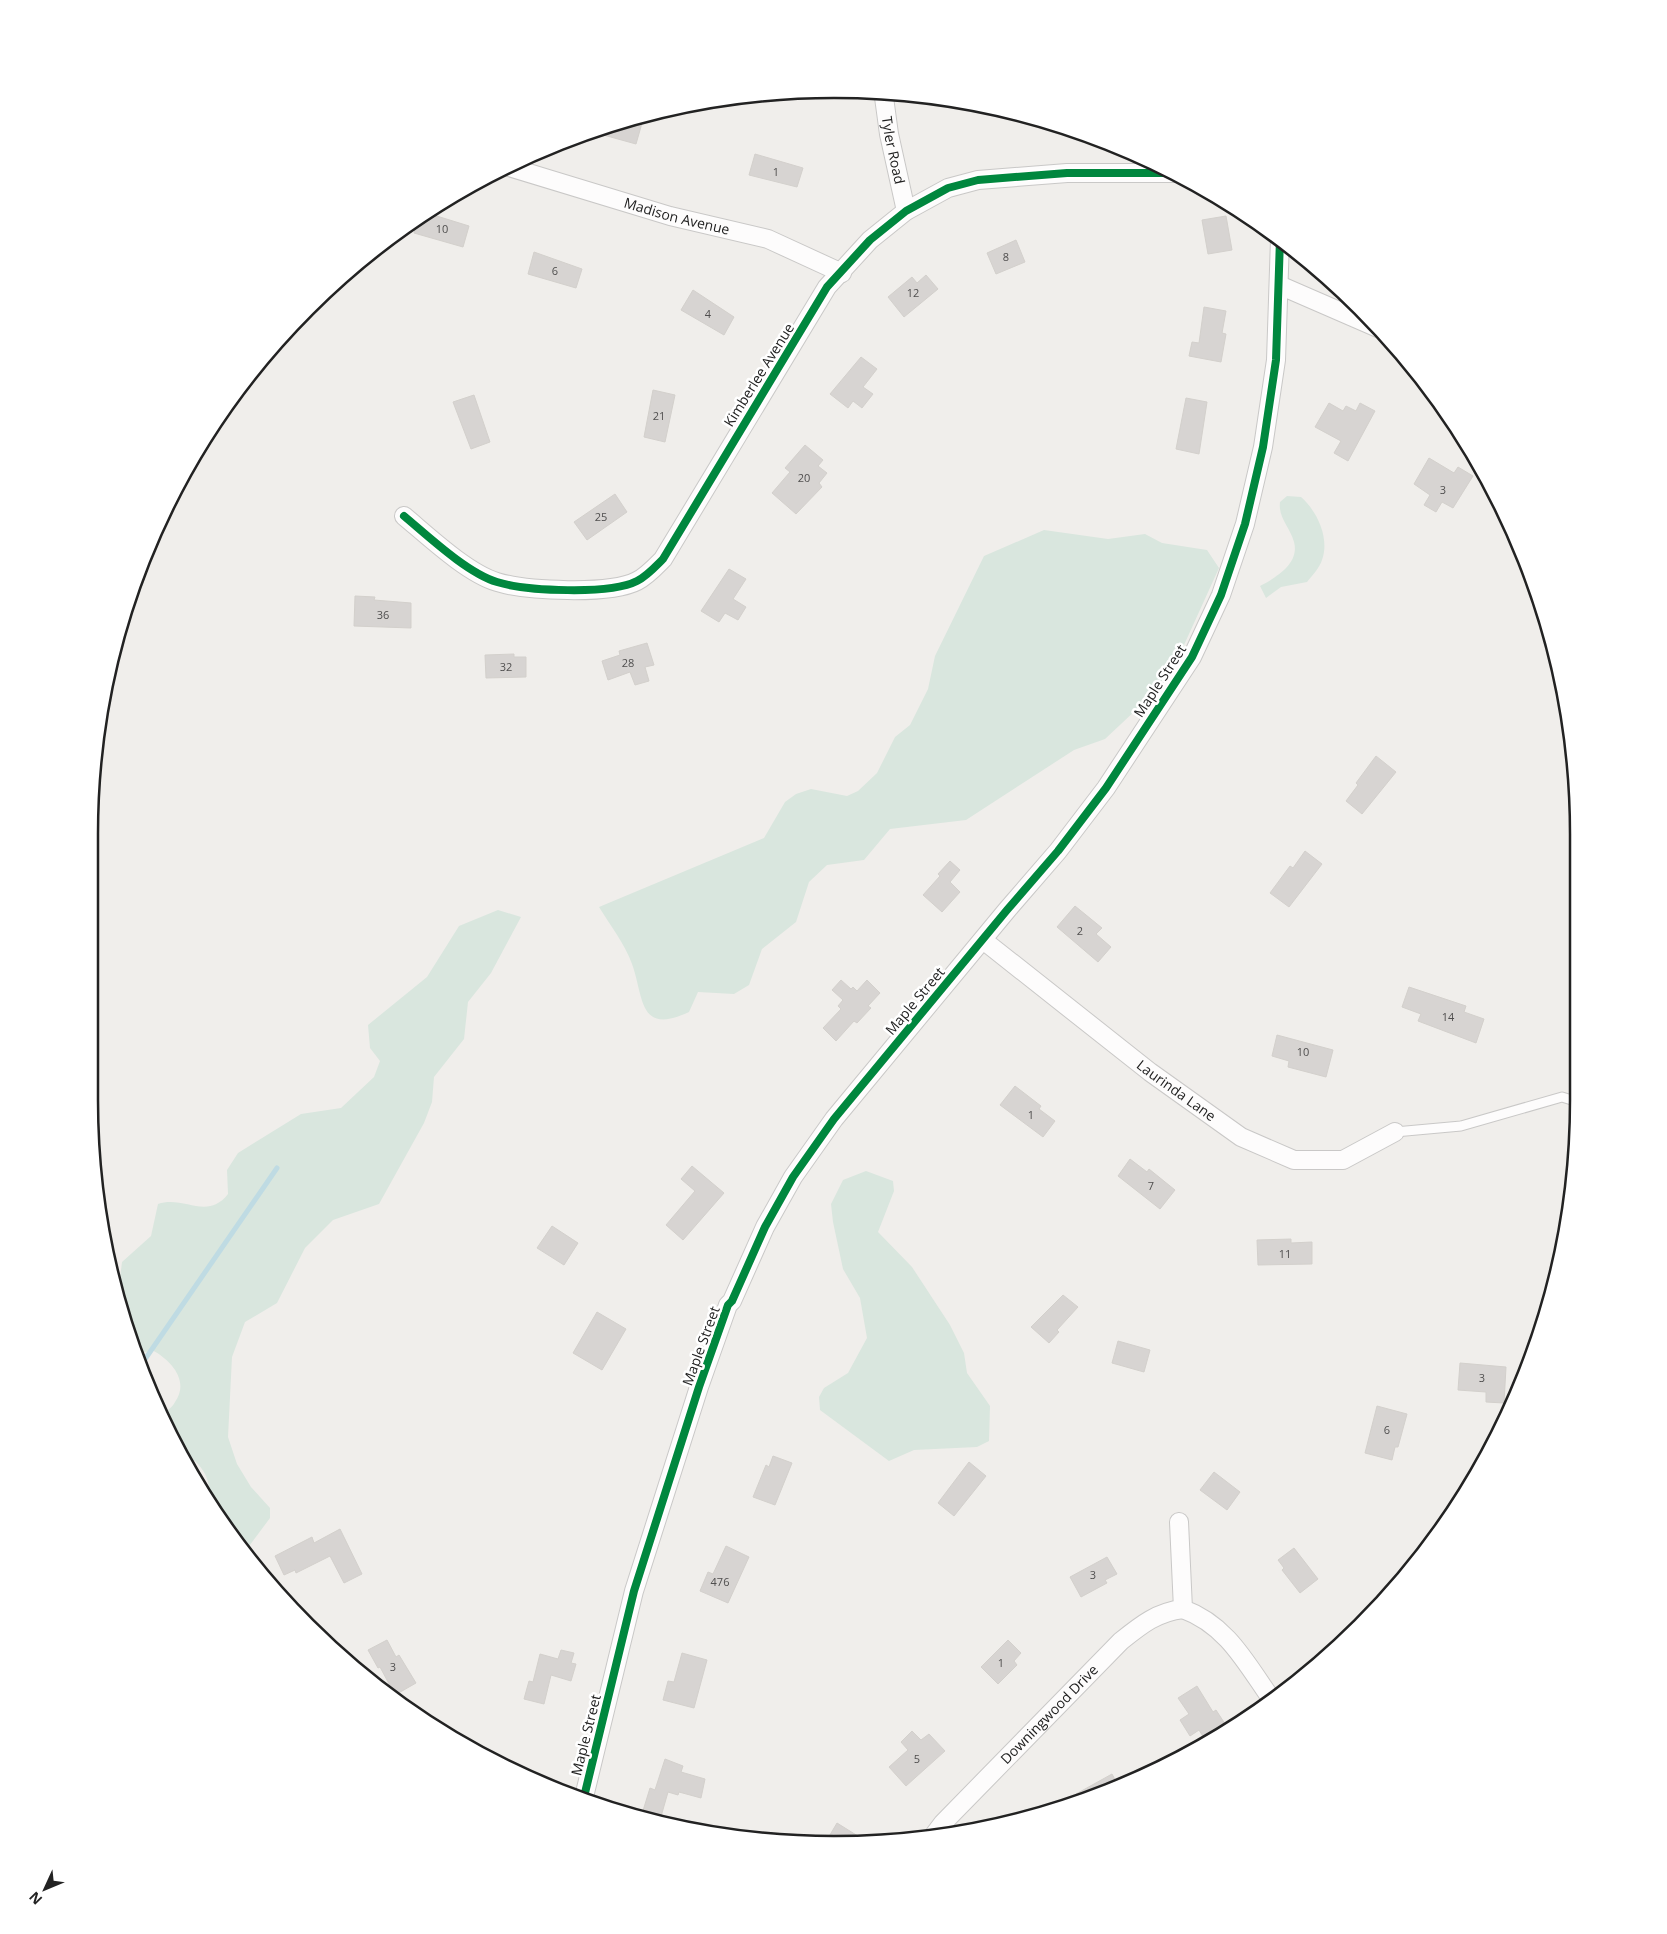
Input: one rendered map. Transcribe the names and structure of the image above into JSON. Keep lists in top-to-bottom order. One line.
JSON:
{"streets":{"street":["Tyler Road","Madison Avenue","Kimberlee Avenue","Maple Street","Laurinda Lane","Downingwood Drive"]},"crossings":[["Tyler Road","Kimberlee Avenue"],["Madison Avenue","Kimberlee Avenue"],["Maple Street","Laurinda Lane"]],"house_numbers":["1","10","8","6","12","4","21","20","3","25","36","28","32","2","14","10","1","7","11","3","6","3","476","1","3","5"],"north":"bottom left"}
